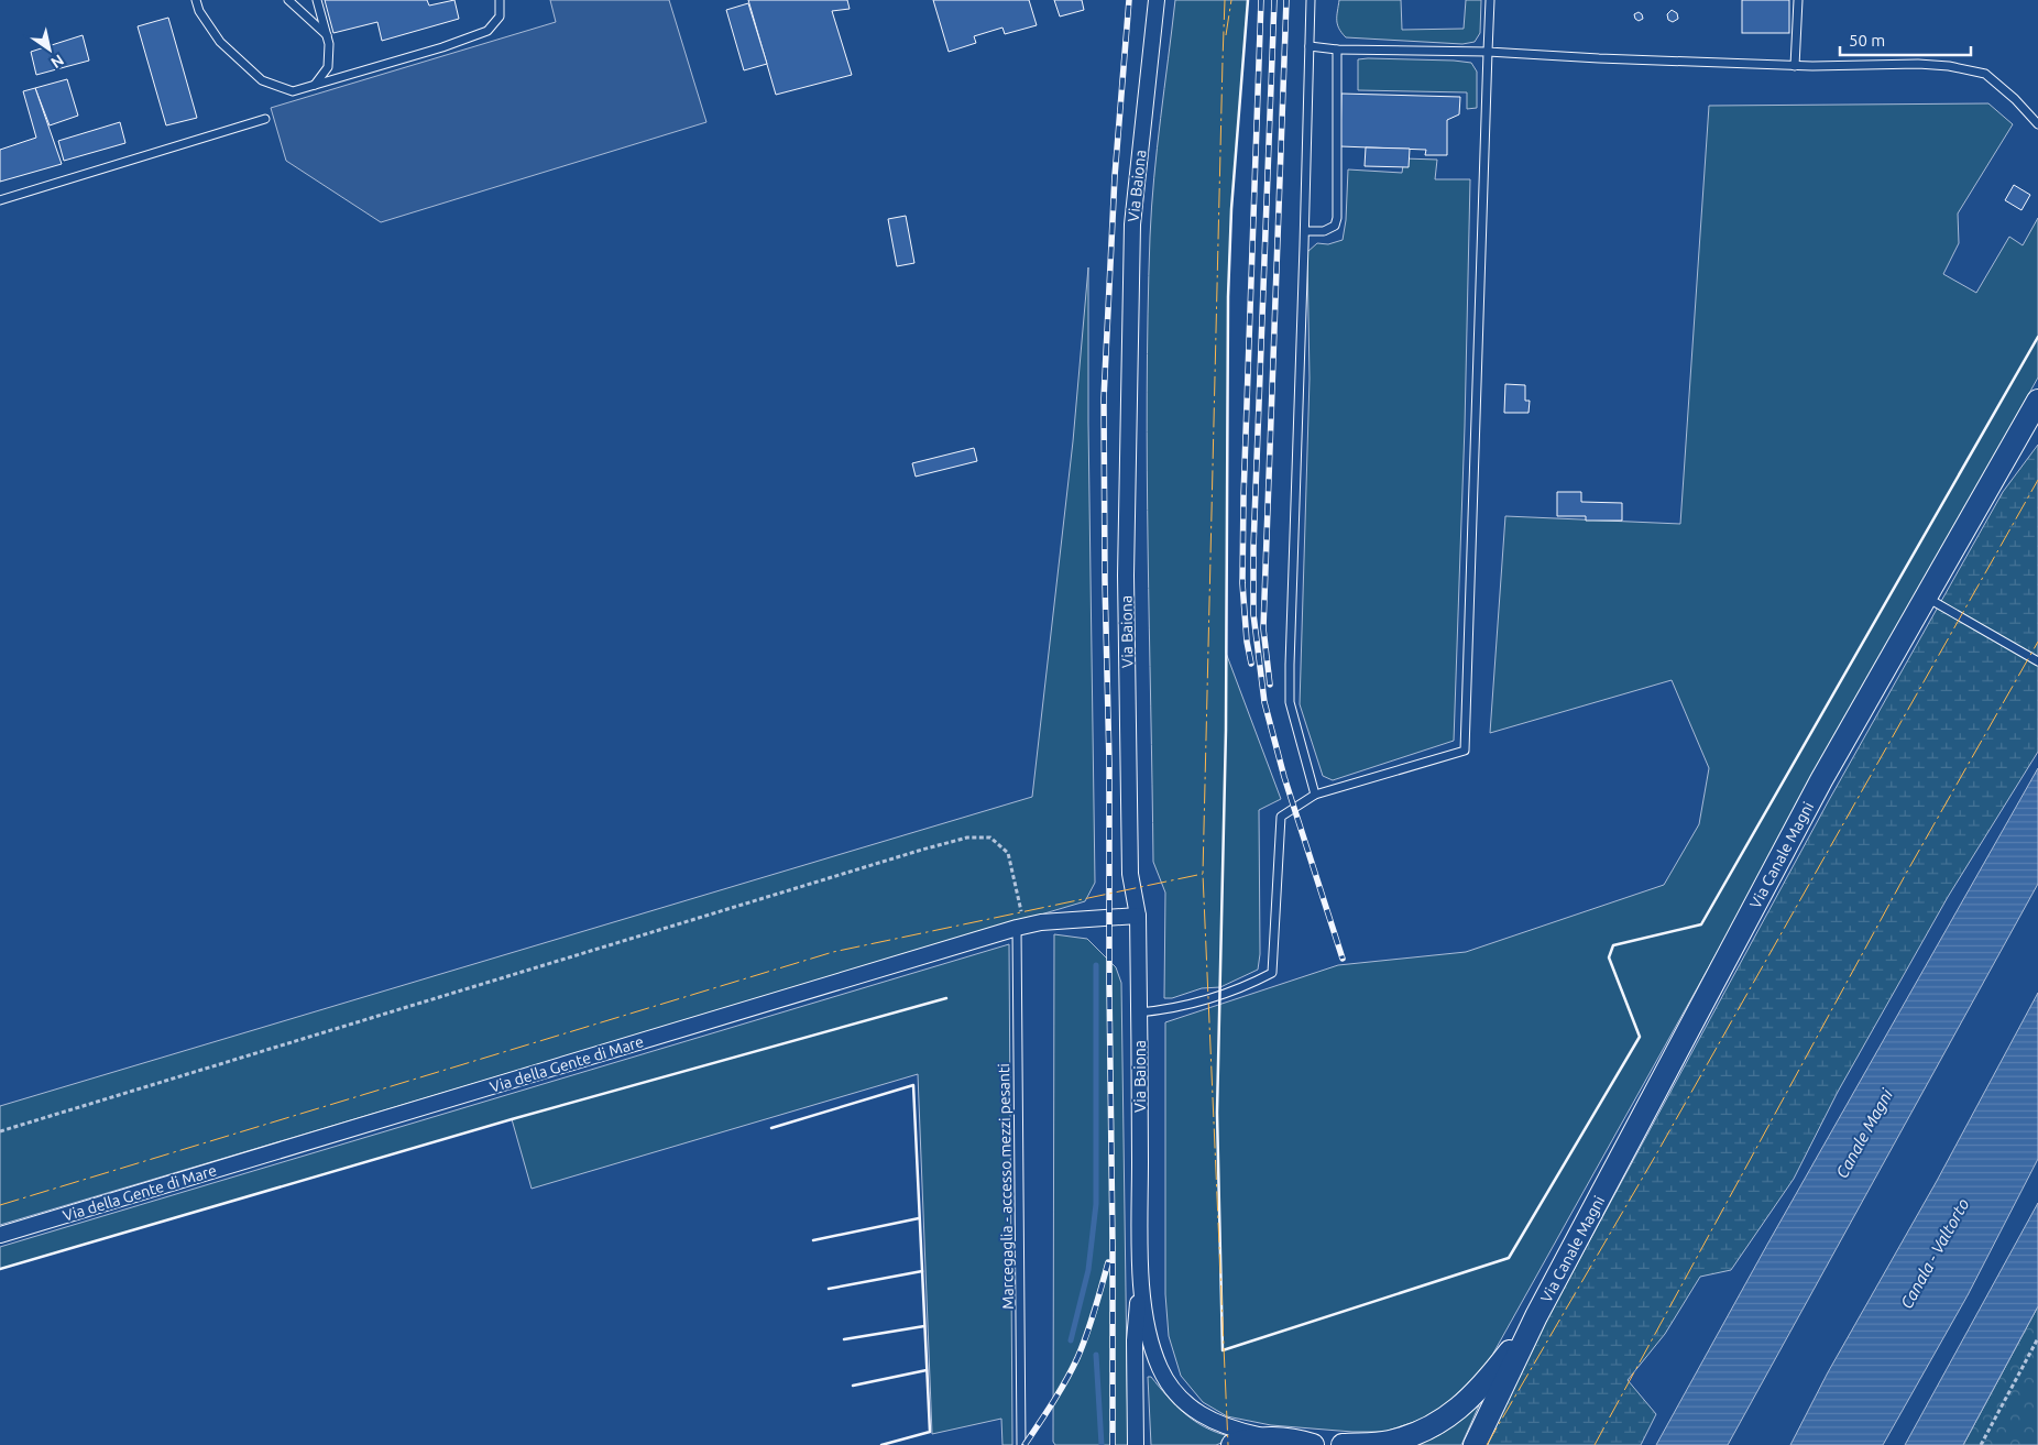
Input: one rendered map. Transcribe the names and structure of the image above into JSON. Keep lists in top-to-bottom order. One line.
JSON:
{"streets":{"main road":["Via Canale Magni"],"street":["Via Baiona","Via della Gente di Mare"],"lane":["Marcegaglia - accesso mezzi pesanti"]},"crossings":[["Via Baiona","Via della Gente di Mare"],["Via della Gente di Mare","Marcegaglia - accesso mezzi pesanti"]],"water":["Canale Magni","Canala - Valtorto"],"scale_bar":"50 m","north":"bottom right"}
